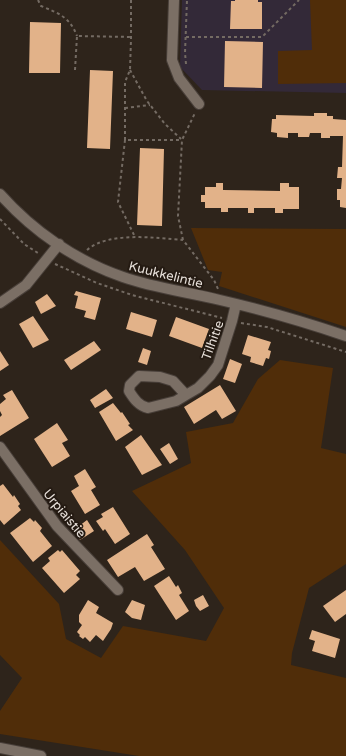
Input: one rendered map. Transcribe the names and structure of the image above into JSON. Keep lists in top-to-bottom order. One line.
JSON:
{"streets":{"street":["Kuukkelintie","Tilhitie","Urpiaistie"]},"crossings":[["Kuukkelintie","Tilhitie"]]}
